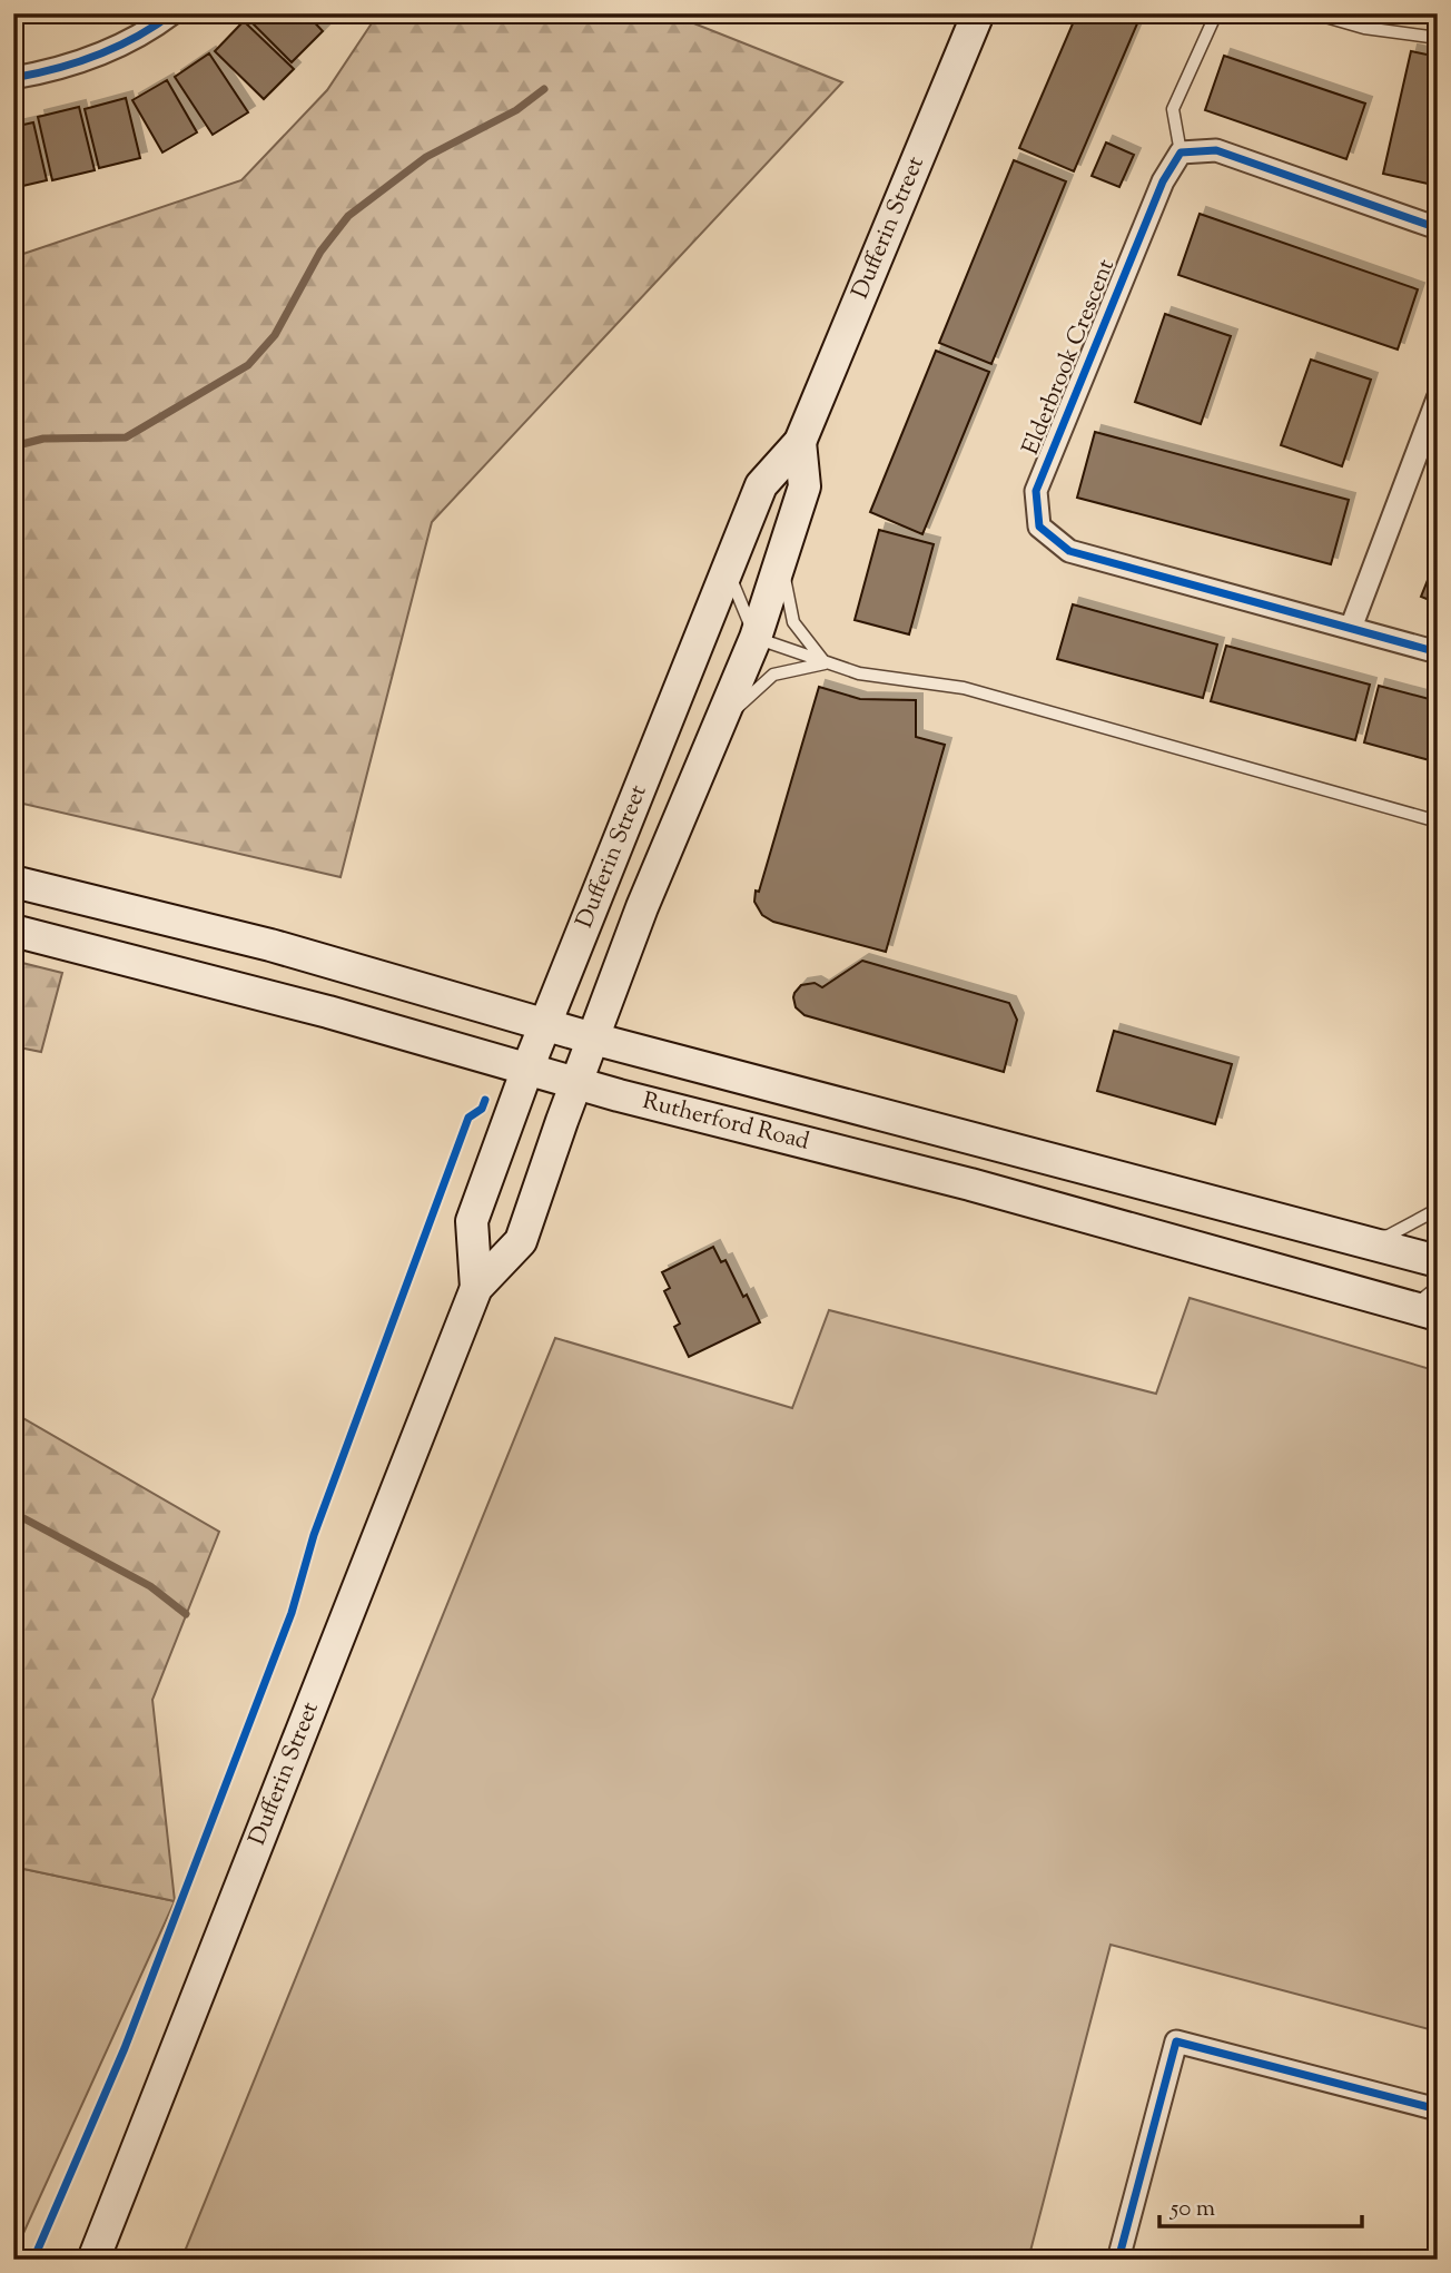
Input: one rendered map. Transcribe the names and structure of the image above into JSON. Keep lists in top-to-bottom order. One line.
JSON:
{"streets":{"main road":["Dufferin Street","Rutherford Road"],"street":["Elderbrook Crescent"]},"crossings":[["Dufferin Street","Rutherford Road"]],"scale_bar":"50 m"}
